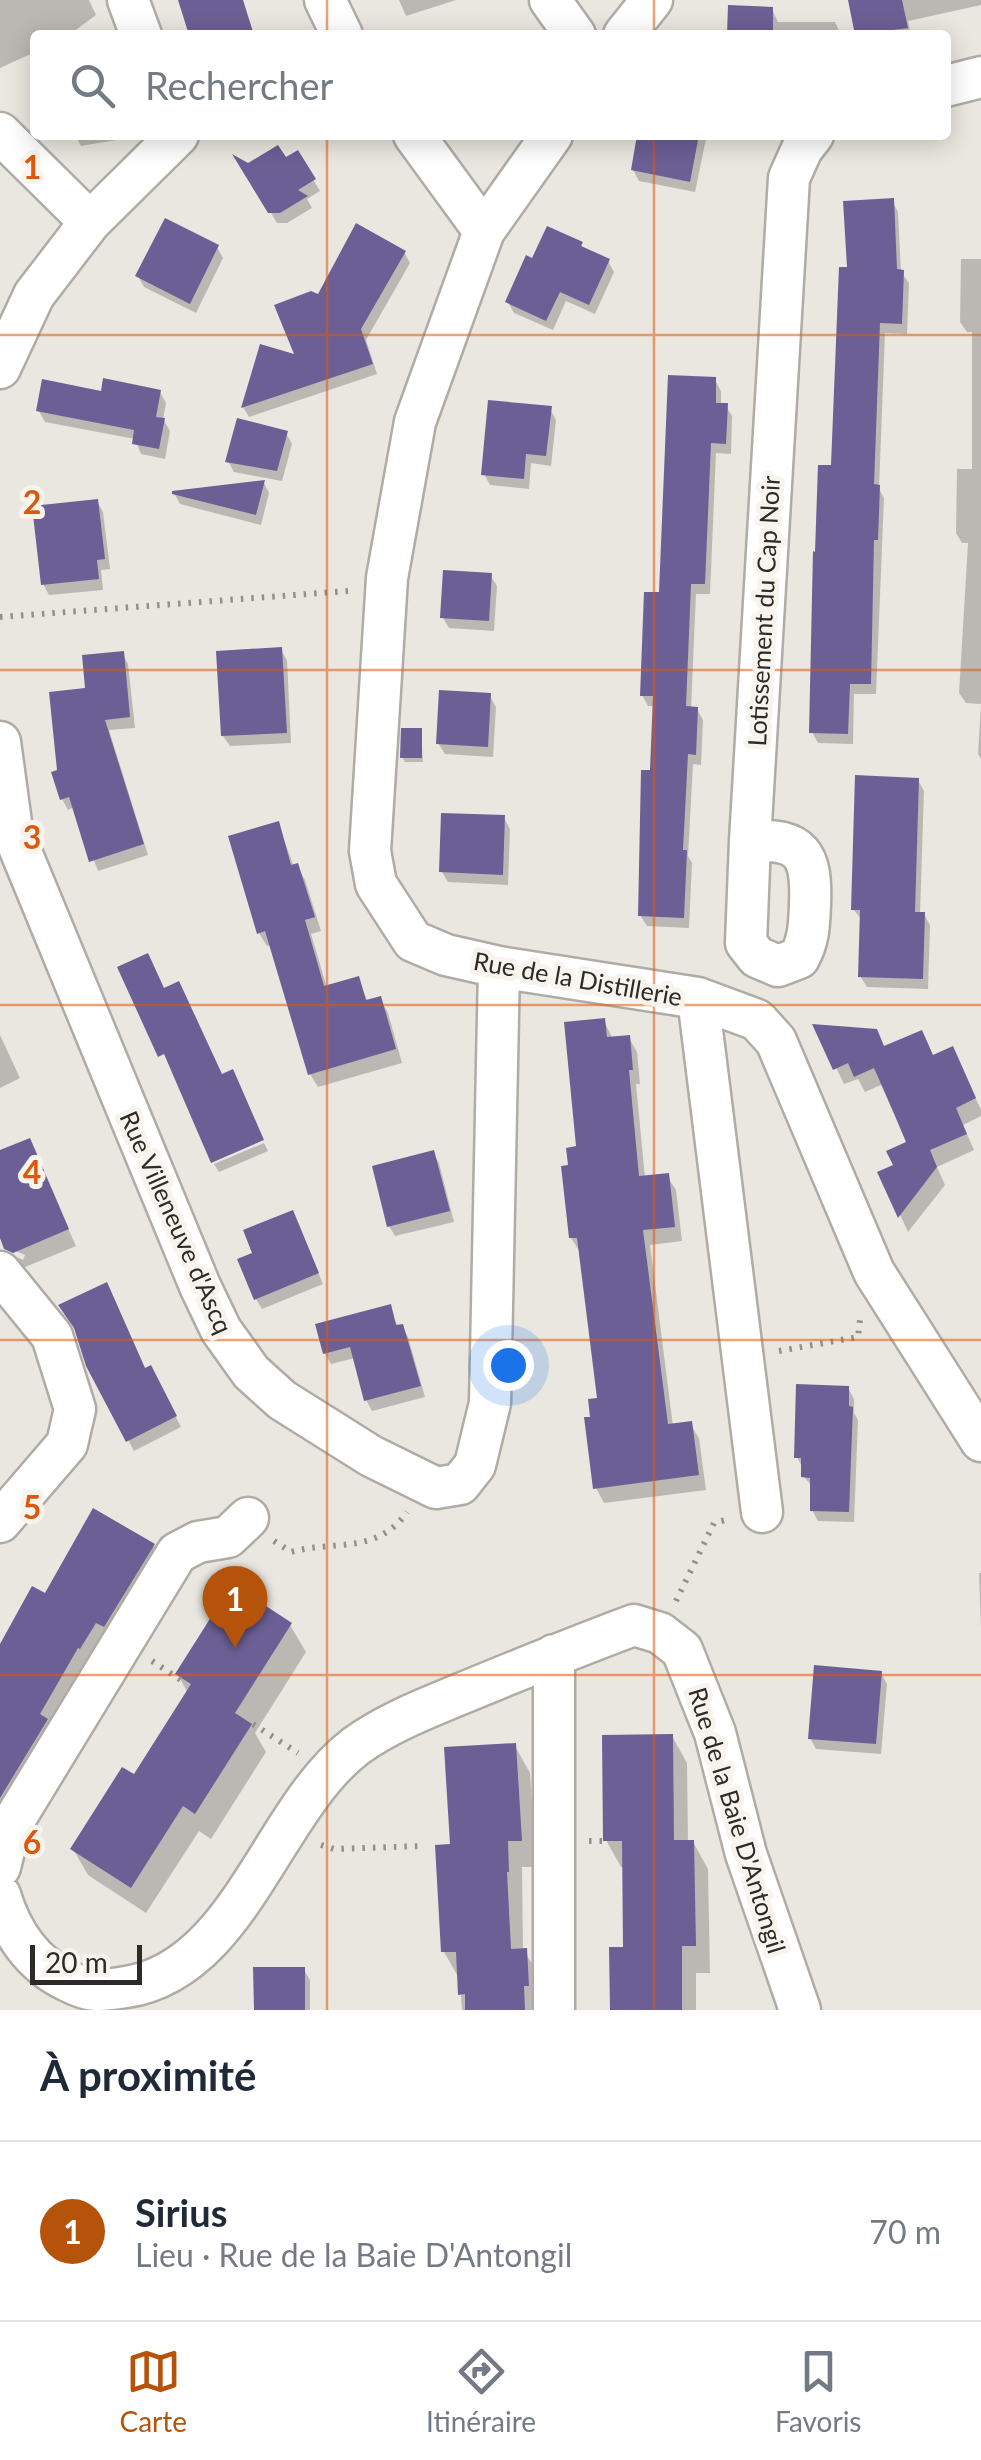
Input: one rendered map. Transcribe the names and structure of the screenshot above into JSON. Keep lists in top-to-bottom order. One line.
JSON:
{"streets":{"street":["Lotissement du Cap Noir","Rue de la Distillerie","Rue Villeneuve d'Ascq","Rue de la Baie D'Antongil"]},"scale_bar":"20 m","page":{"search":"Rechercher","pins":"1","scale":"20 m","heading":"À proximité","list":[{"mark":"1","name":"Sirius","note":"Lieu · Rue de la Baie D'Antongil","value":"70 m"}],"nav":["Carte","Itinéraire","Favoris"]},"grid":{"rows":["1","2","3","4","5","6"]}}
